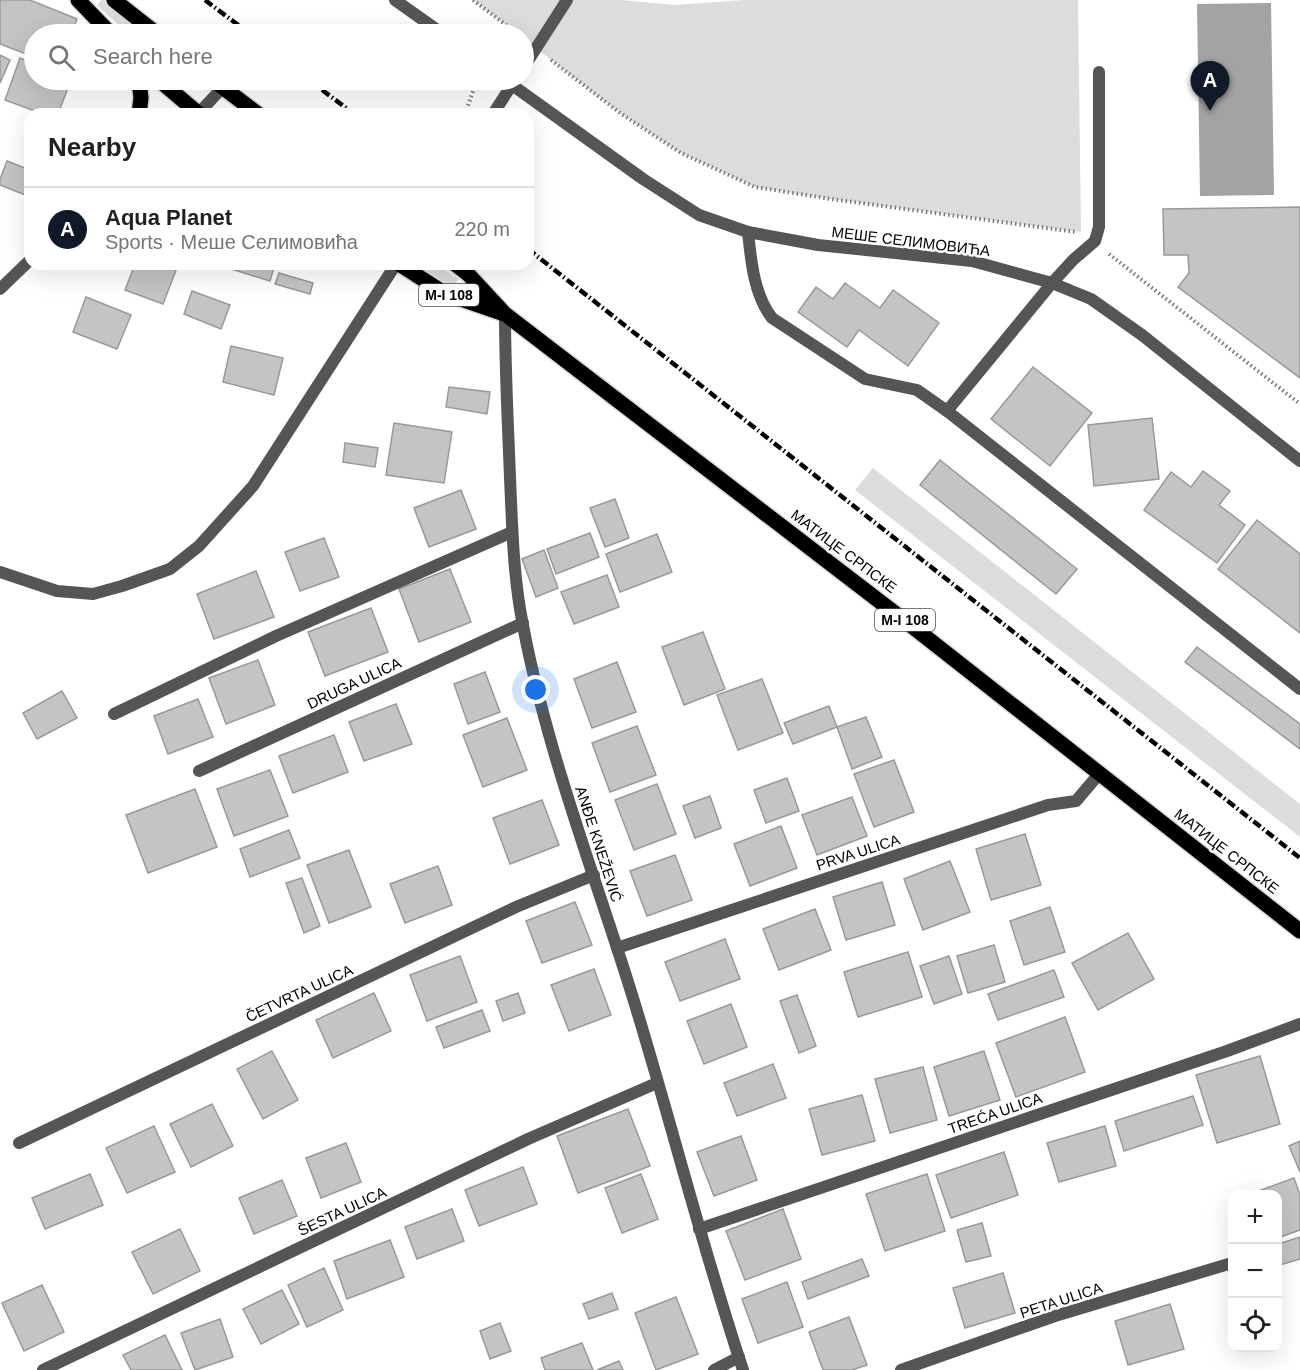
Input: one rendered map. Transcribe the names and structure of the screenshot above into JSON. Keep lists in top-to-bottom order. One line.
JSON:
{"streets":{"main road":["M-I 108","МАТИЦЕ СРПСКЕ"],"street":["МЕШЕ СЕЛИМОВИЋА","DRUGA ULICA","ANĐE KNEŽEVIĆ","PRVA ULICA","ČETVRTA ULICA","TREĆA ULICA","ŠESTA ULICA","PETA ULICA"]},"crossings":[["M-I 108","МАТИЦЕ СРПСКЕ"],["M-I 108","ANĐE KNEŽEVIĆ"],["МАТИЦЕ СРПСКЕ","ANĐE KNEŽEVIĆ"],["МАТИЦЕ СРПСКЕ","PRVA ULICA"],["DRUGA ULICA","ANĐE KNEŽEVIĆ"],["ANĐE KNEŽEVIĆ","PRVA ULICA"],["ANĐE KNEŽEVIĆ","ČETVRTA ULICA"],["ANĐE KNEŽEVIĆ","TREĆA ULICA"],["ANĐE KNEŽEVIĆ","ŠESTA ULICA"]],"page":{"search":"Search here","pins":"A","heading":"Nearby","list":[{"mark":"A","name":"Aqua Planet","note":"Sports · Меше Селимовића","value":"220 m"}],"map_buttons":["+","−"]}}
